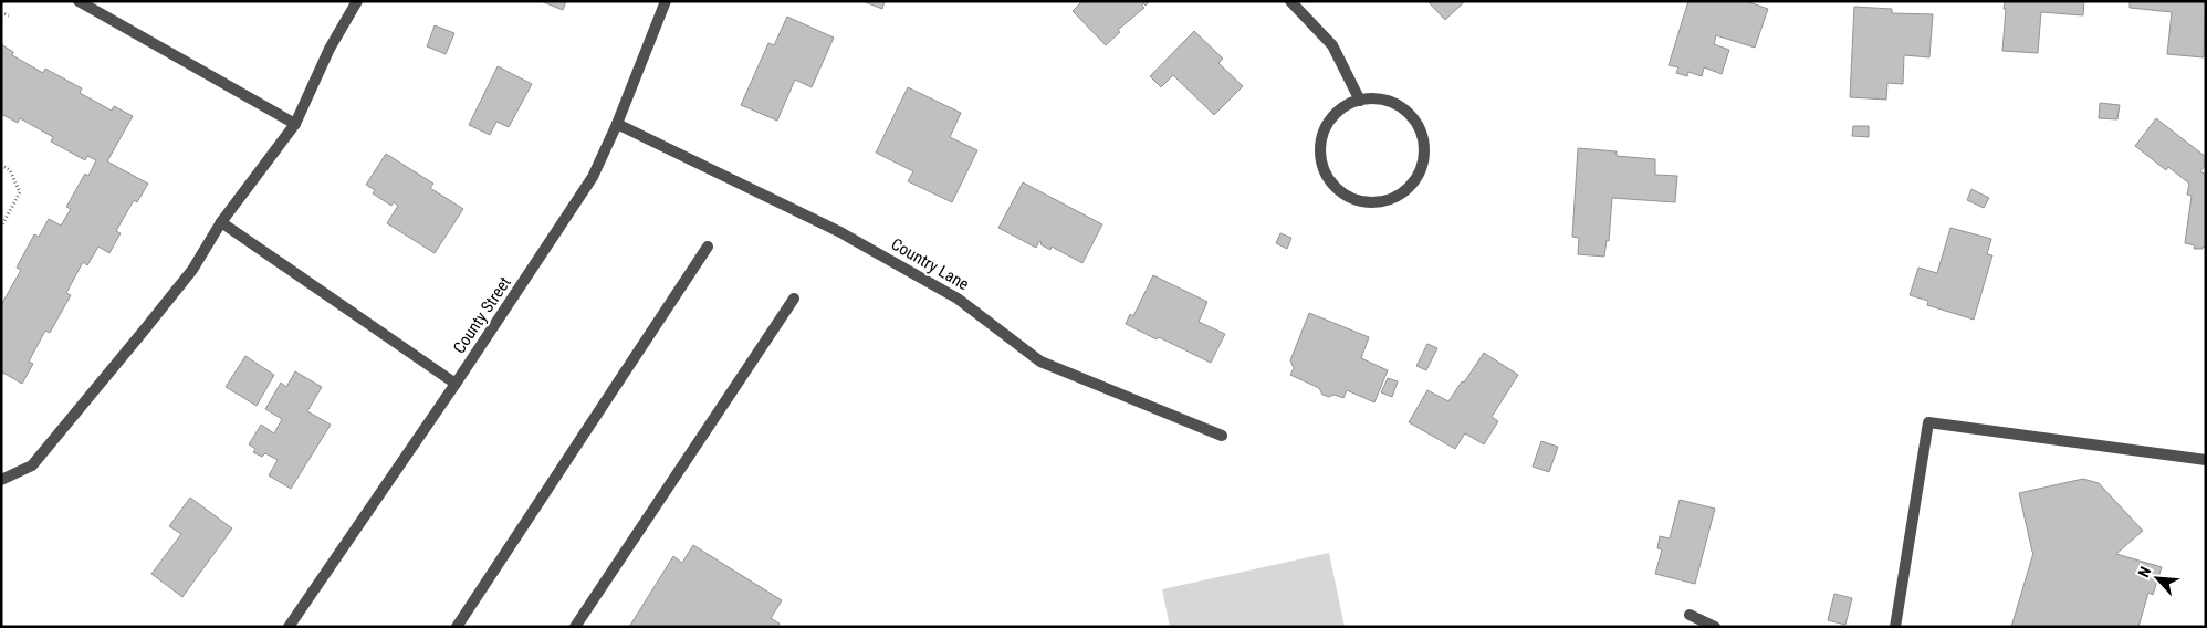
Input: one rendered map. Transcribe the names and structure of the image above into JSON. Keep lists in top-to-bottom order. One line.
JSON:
{"streets":{"street":["Country Lane","County Street"]},"crossings":[["Country Lane","County Street"]],"north":"top left"}
